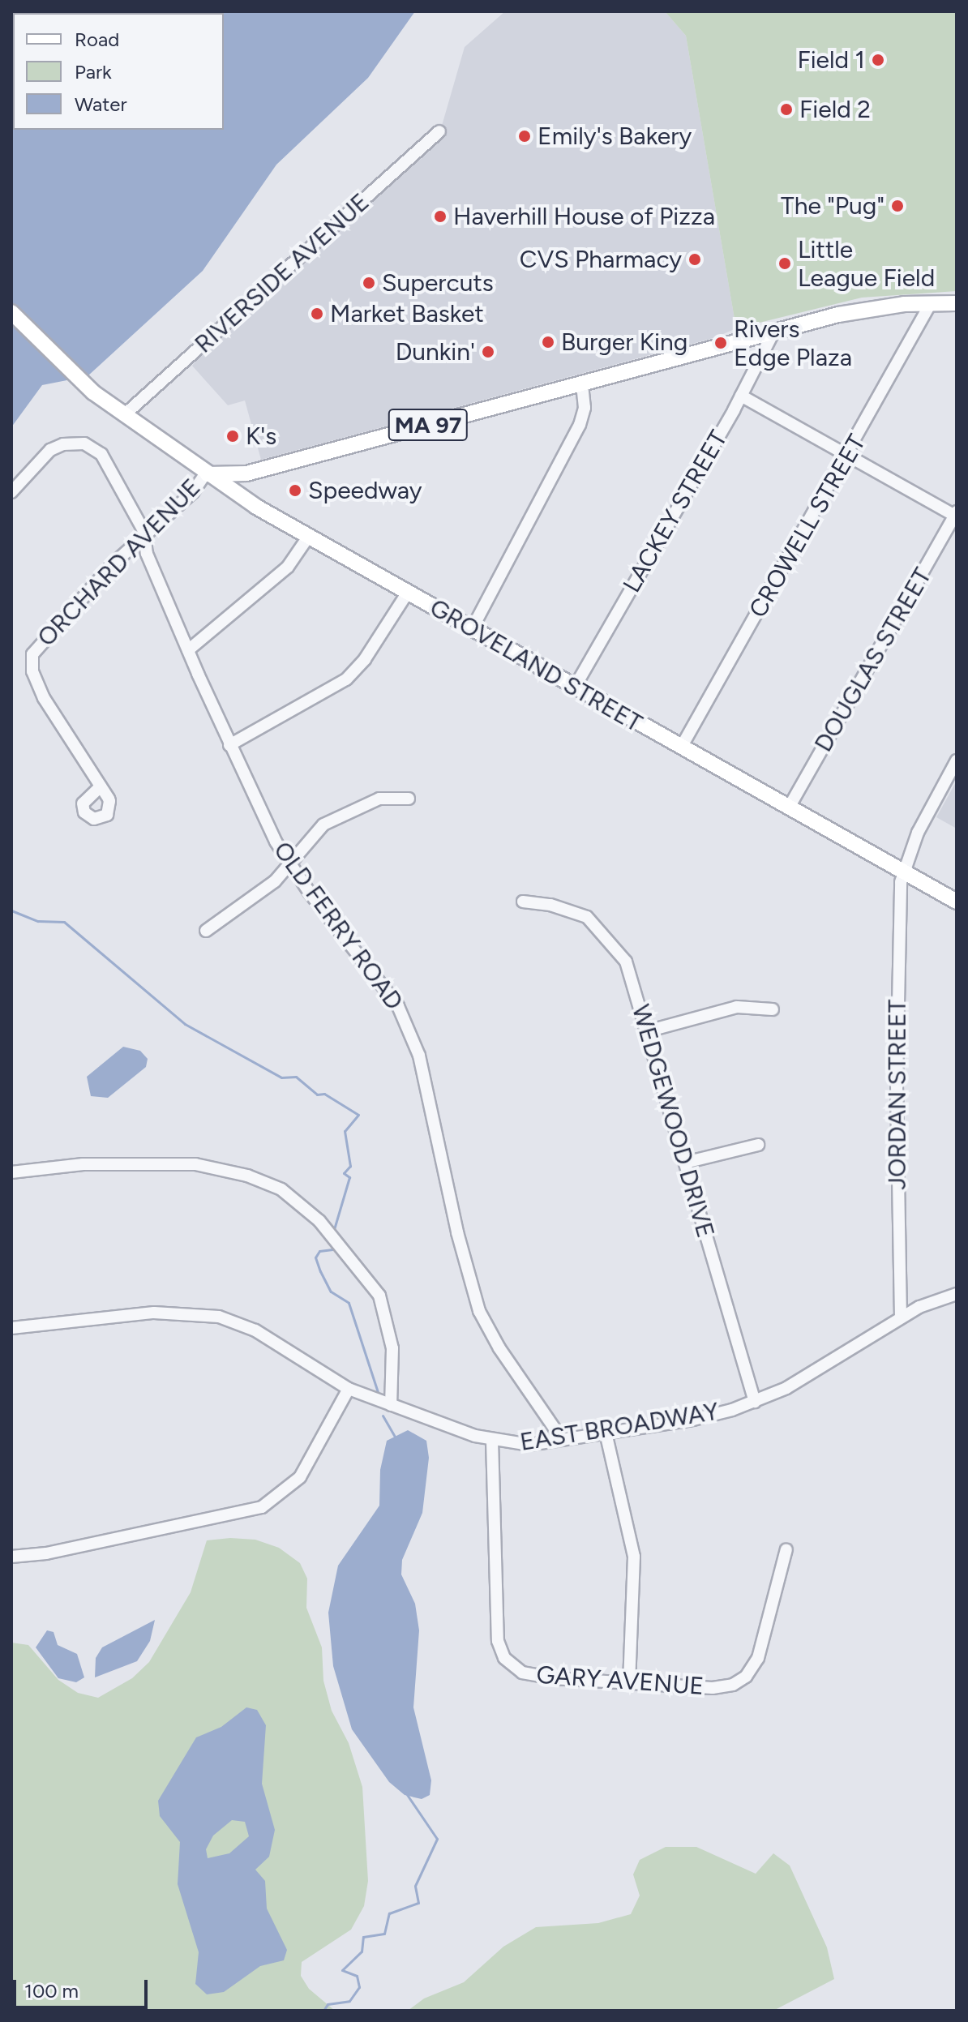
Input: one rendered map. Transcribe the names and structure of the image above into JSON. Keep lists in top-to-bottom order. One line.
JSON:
{"streets":{"main road":["MA 97","GROVELAND STREET"],"street":["RIVERSIDE AVENUE","LACKEY STREET","CROWELL STREET","ORCHARD AVENUE","DOUGLAS STREET","OLD FERRY ROAD","JORDAN STREET","WEDGEWOOD DRIVE","EAST BROADWAY","GARY AVENUE"]},"crossings":[["RIVERSIDE AVENUE","GROVELAND STREET"],["MA 97","LACKEY STREET"],["MA 97","CROWELL STREET"],["MA 97","ORCHARD AVENUE"],["MA 97","GROVELAND STREET"],["LACKEY STREET","GROVELAND STREET"],["CROWELL STREET","GROVELAND STREET"],["ORCHARD AVENUE","GROVELAND STREET"],["ORCHARD AVENUE","OLD FERRY ROAD"],["DOUGLAS STREET","GROVELAND STREET"],["GROVELAND STREET","JORDAN STREET"],["OLD FERRY ROAD","EAST BROADWAY"],["JORDAN STREET","EAST BROADWAY"],["WEDGEWOOD DRIVE","EAST BROADWAY"],["EAST BROADWAY","GARY AVENUE"]],"places":["Field 1","Field 2","Emily's Bakery","The \"Pug\"","Haverhill House of Pizza","CVS Pharmacy","Little League Field","Supercuts","Market Basket","Burger King","Rivers Edge Plaza","Dunkin'","K's","Speedway"],"legend":["Road","Park","Water"],"scale_bar":"100 m"}
